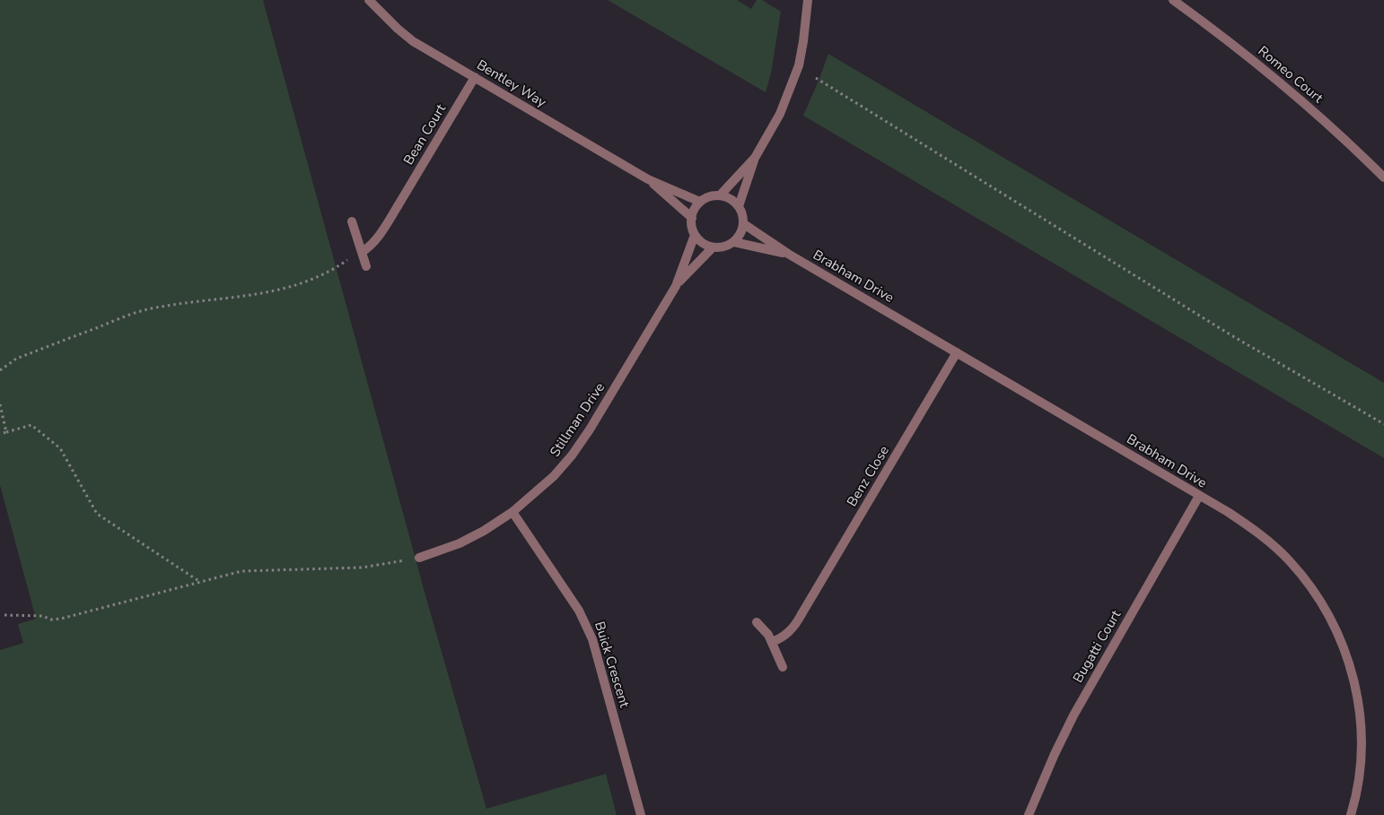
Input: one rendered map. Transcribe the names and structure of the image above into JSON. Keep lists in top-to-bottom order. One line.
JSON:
{"streets":{"street":["Romeo Court","Bentley Way","Bean Court","Brabham Drive","Stillman Drive","Benz Close","Bugatti Court","Buick Crescent"]},"crossings":[["Bentley Way","Bean Court"],["Bentley Way","Brabham Drive"],["Bentley Way","Stillman Drive"],["Brabham Drive","Stillman Drive"],["Brabham Drive","Benz Close"],["Brabham Drive","Bugatti Court"],["Stillman Drive","Buick Crescent"]]}
